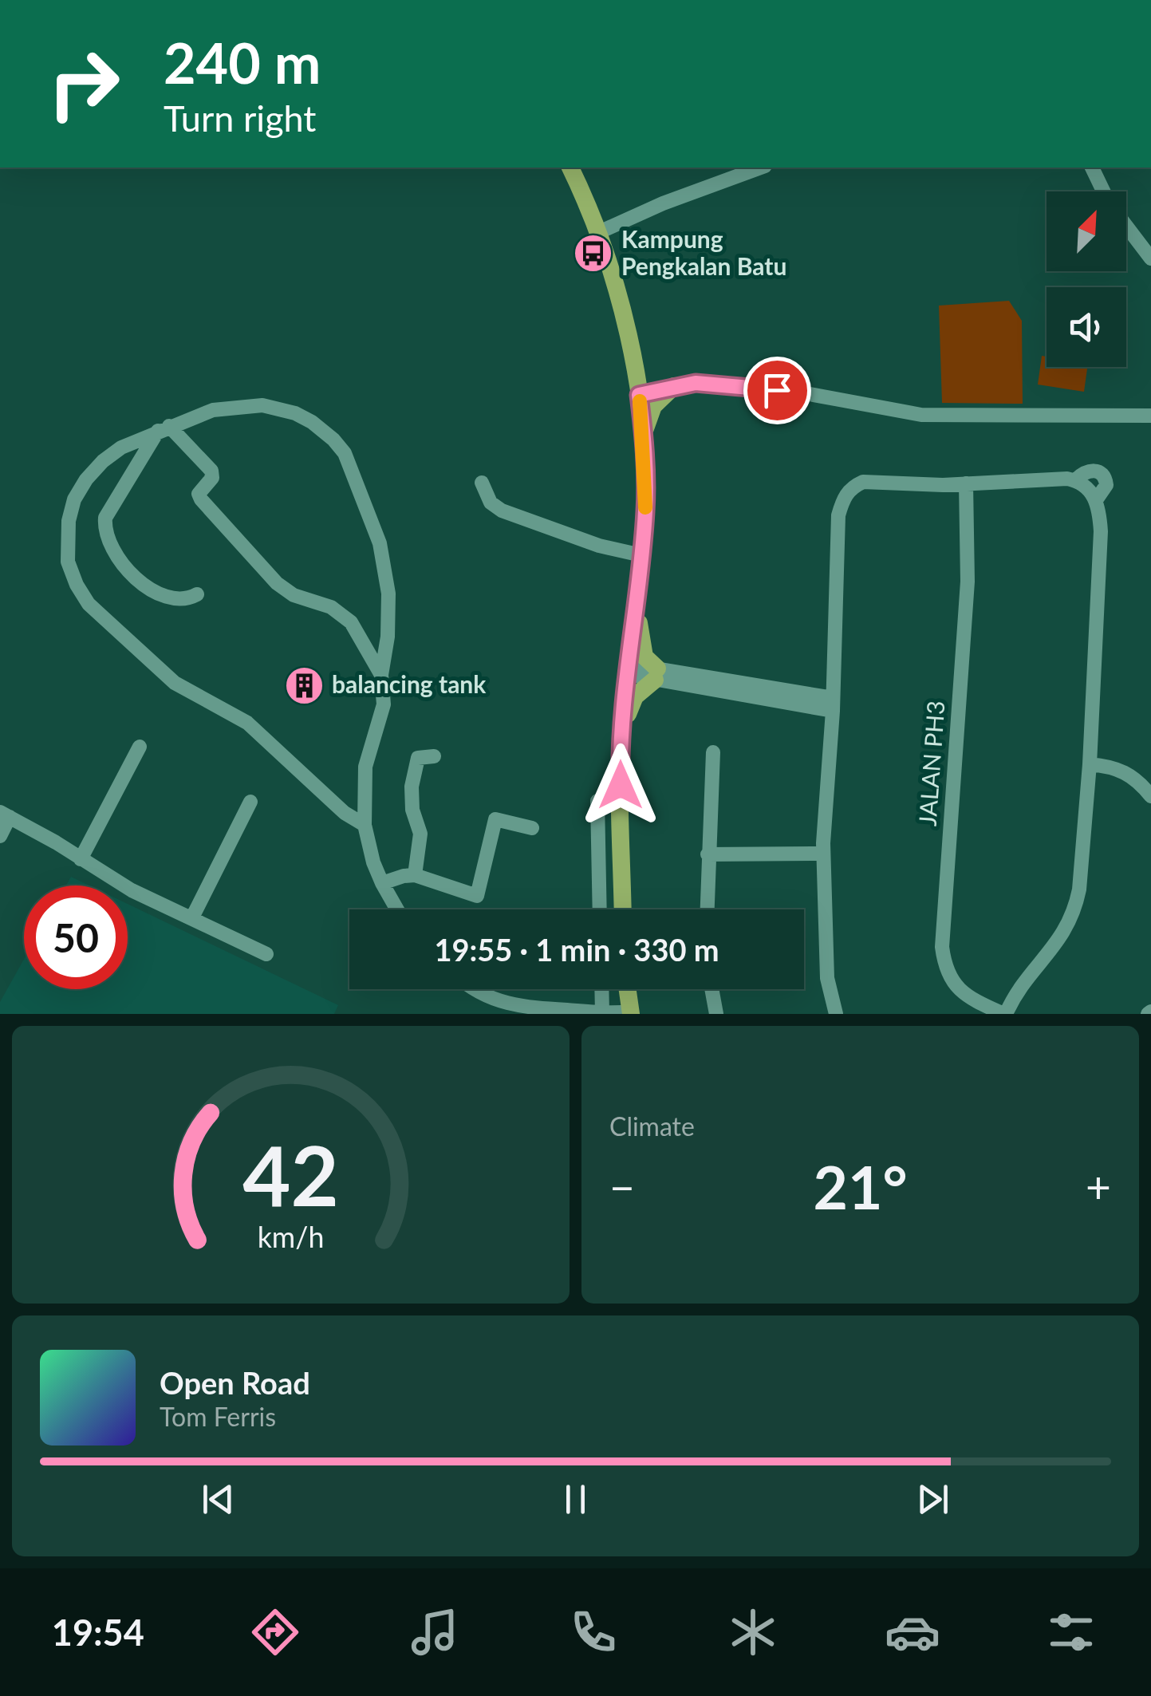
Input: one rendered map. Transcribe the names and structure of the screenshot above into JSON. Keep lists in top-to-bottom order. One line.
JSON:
{"streets":{"street":["JALAN PH3"]},"places":{"bus stop":["Kampung Pengkalan Batu"],"building":["balancing tank"]},"north":"top right","page":{"turn":["240 m","Turn right"],"limit":"50","trip":"19:55 · 1 min · 330 m","tile":"Climate","heat":["−","21°","+"],"song":["Open Road","Tom Ferris"],"tabs":"19:54","gauge":["42","km/h"]}}
